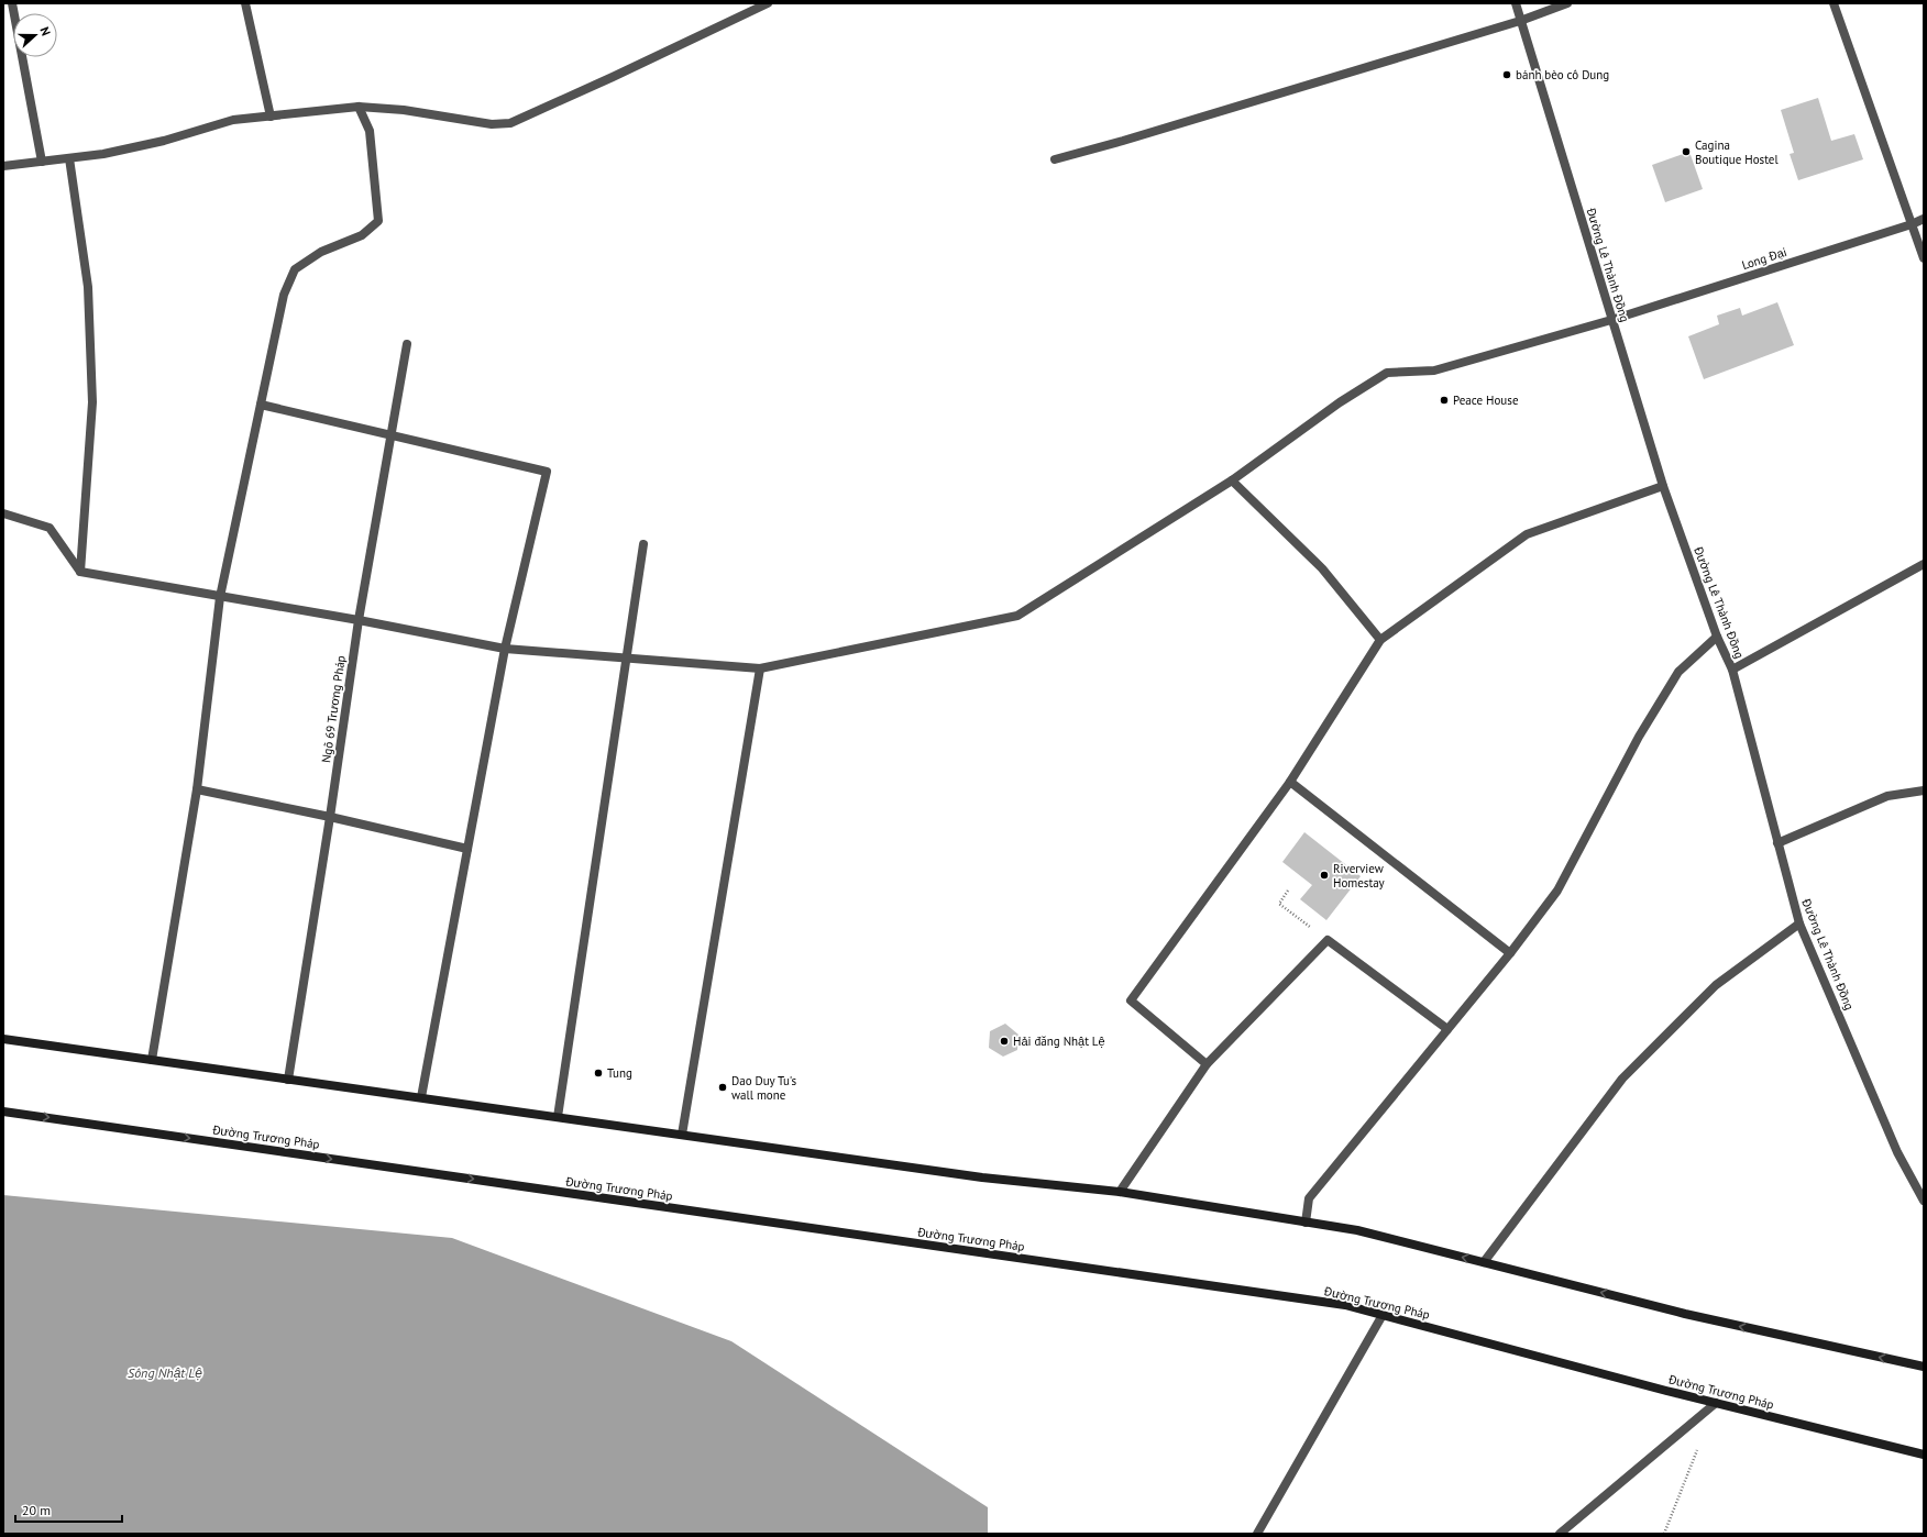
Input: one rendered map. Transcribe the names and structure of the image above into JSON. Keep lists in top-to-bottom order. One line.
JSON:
{"streets":{"main road":["Đường Trương Pháp"],"street":["Long Đại","Đường Lê Thành Đồng","Ngõ 69 Trương Pháp"]},"crossings":[["Long Đại","Đường Lê Thành Đồng"],["Long Đại","Ngõ 69 Trương Pháp"]],"water":["Sông Nhật Lệ"],"places":["bánh bèo cô Dung","Cagina Boutique Hostel","Peace House","Riverview Homestay","Hải đăng Nhật Lệ","Tung","Dao Duy Tu's wall mone"],"scale_bar":"20 m","north":"right"}
